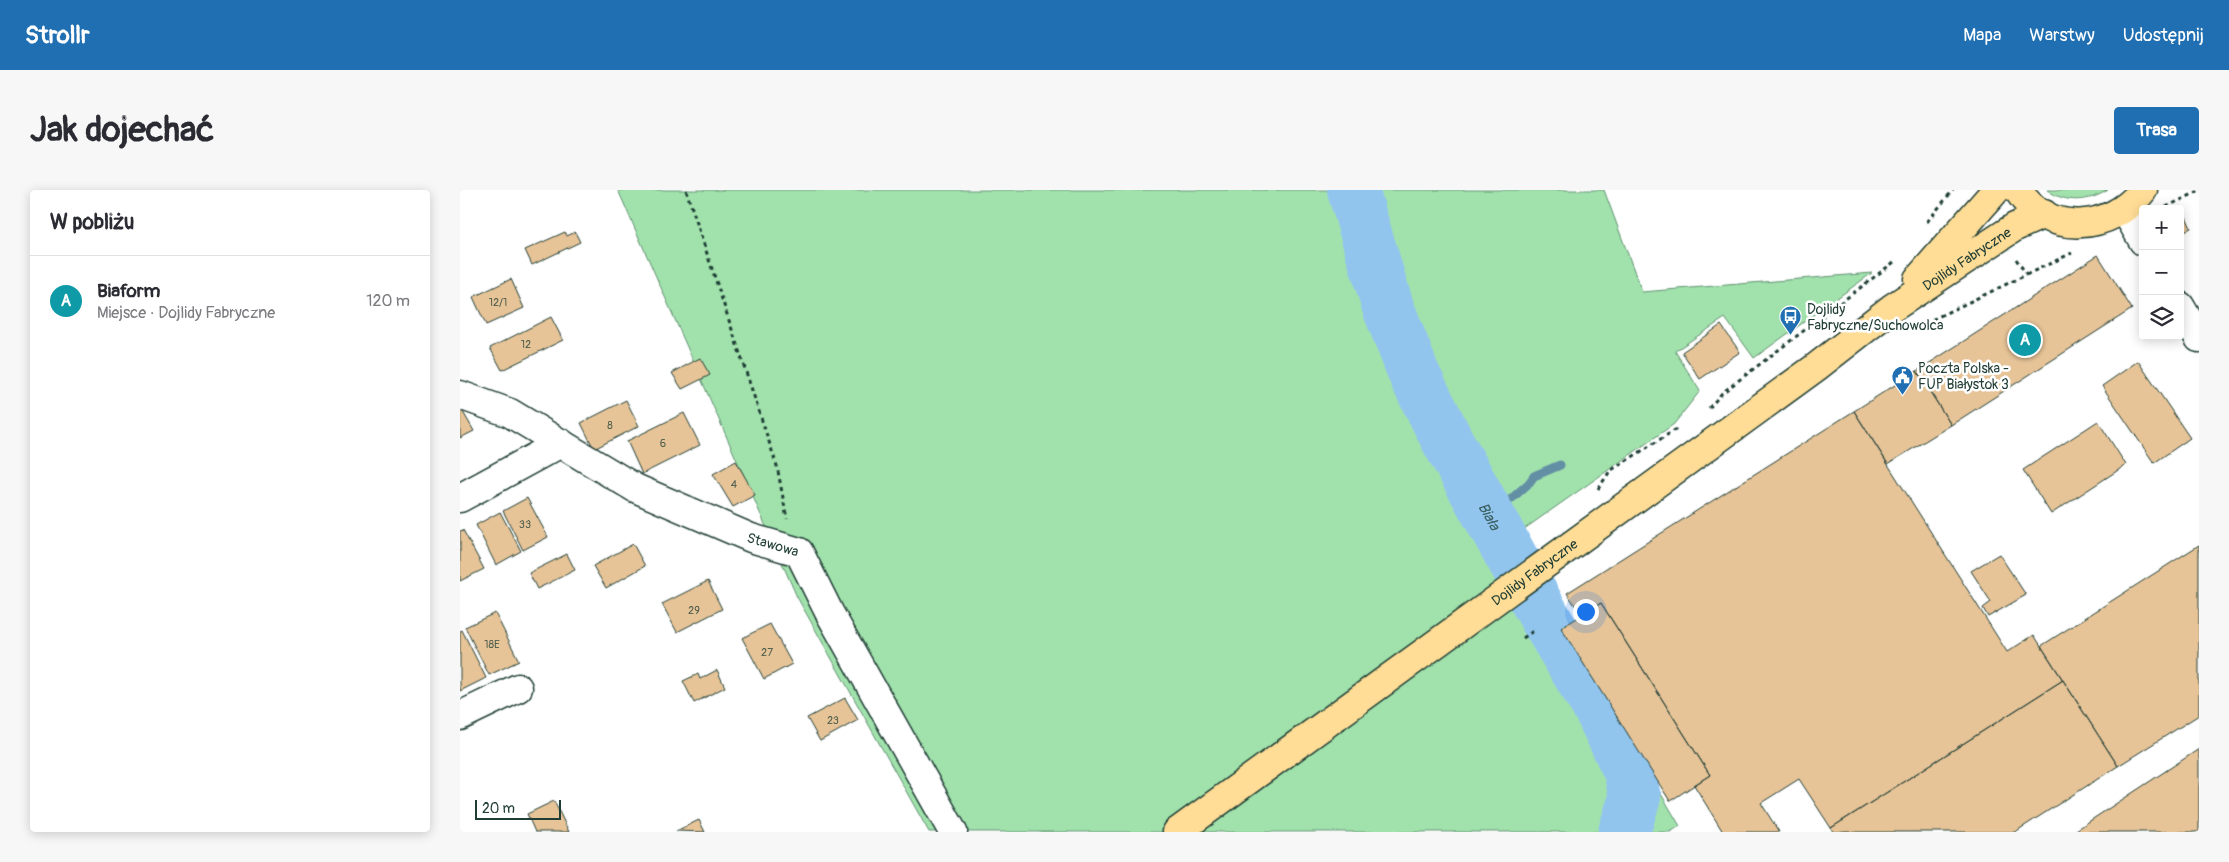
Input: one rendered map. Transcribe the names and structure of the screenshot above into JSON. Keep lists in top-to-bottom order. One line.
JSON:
{"streets":{"highway":["Dojlidy Fabryczne"],"street":["Stawowa"]},"water":["Biała"],"places":{"bus stop":["Dojlidy Fabryczne/Suchowolca"],"public building":["Poczta Polska - FUP Białystok 3"]},"house_numbers":["12/1","12","8","6","4","33","29","18E","27","23"],"scale_bar":"20 m","page":{"header":"Strollr","nav":["Mapa","Warstwy","Udostępnij"],"buttons":"Trasa","title":"Jak dojechać","heading":"W pobliżu","map_buttons":["+","−"],"list":[{"mark":"A","name":"Biaform","note":"Miejsce · Dojlidy Fabryczne","value":"120 m"}],"pins":"A","scale":"20 m"}}
